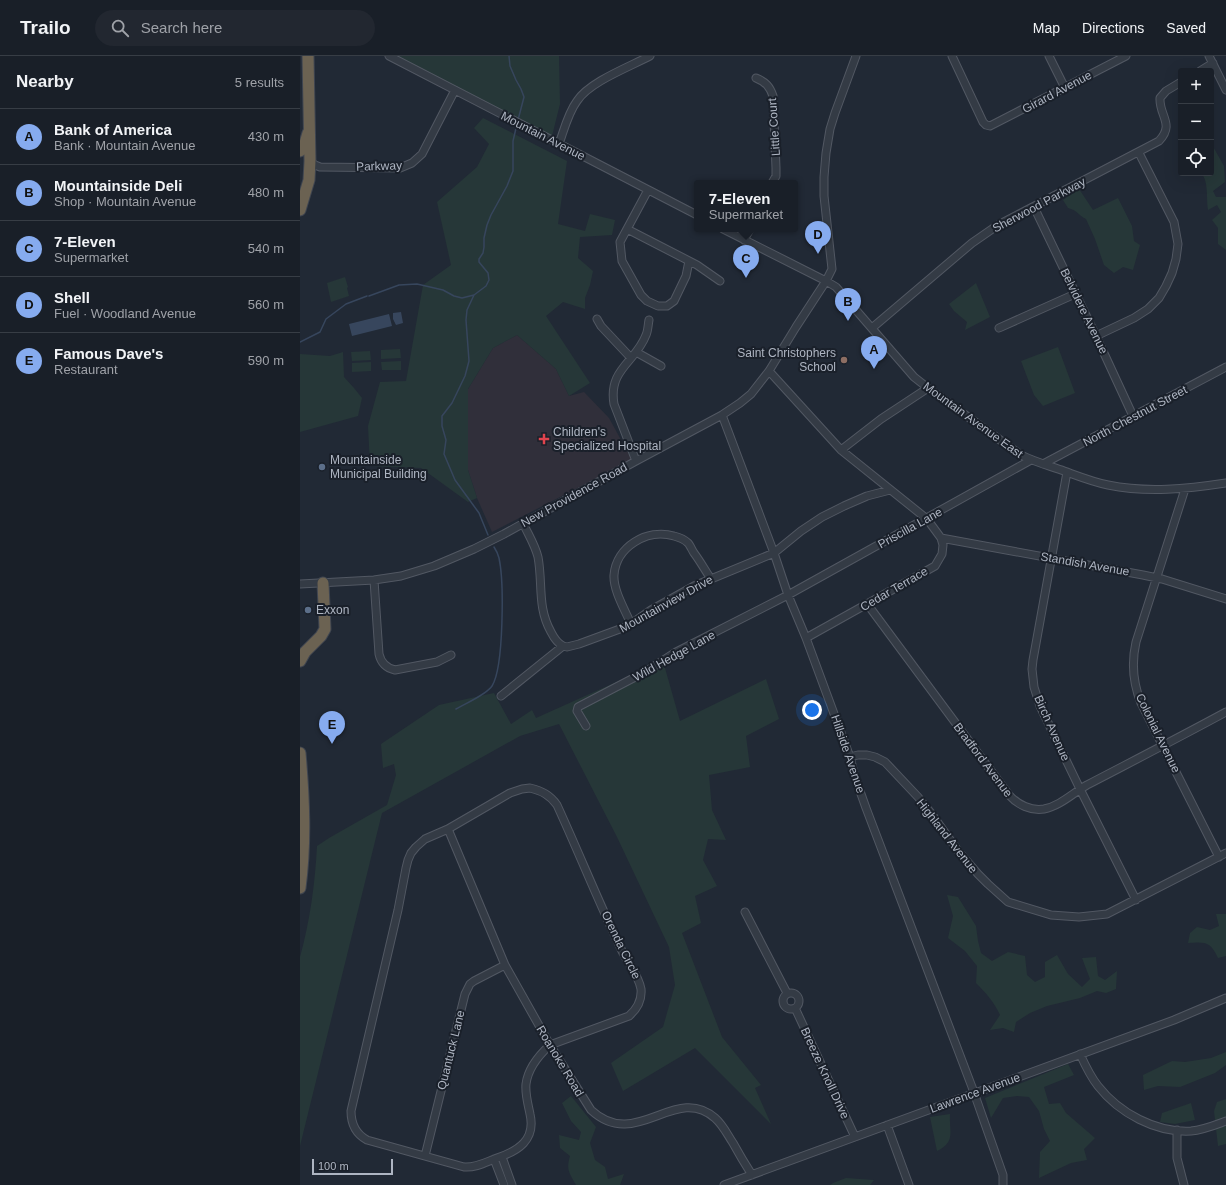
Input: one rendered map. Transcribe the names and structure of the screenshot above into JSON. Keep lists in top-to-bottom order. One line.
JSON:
{"streets":{"street":["Girard Avenue","Little Court","Mountain Avenue","Parkway","Sherwood Parkway","Belvidere Avenue","North Chestnut Street","Mountain Avenue East","New Providence Road","Priscilla Lane","Standish Avenue","Cedar Terrace","Mountainview Drive","Wild Hedge Lane","Birch Avenue","Colonial Avenue","Hillside Avenue","Bradford Avenue","Highland Avenue","Orenda Circle","Quantuck Lane","Roanoke Road","Breeze Knoll Drive","Lawrence Avenue"]},"crossings":[["Mountain Avenue","Parkway"],["Sherwood Parkway","Belvidere Avenue"],["Sherwood Parkway","Mountain Avenue East"],["Belvidere Avenue","North Chestnut Street"],["North Chestnut Street","Mountain Avenue East"],["Mountain Avenue East","Priscilla Lane"],["Mountain Avenue East","Birch Avenue"],["Mountain Avenue East","Colonial Avenue"],["New Providence Road","Hillside Avenue"],["Priscilla Lane","Wild Hedge Lane"],["Priscilla Lane","Hillside Avenue"],["Standish Avenue","Cedar Terrace"],["Standish Avenue","Birch Avenue"],["Standish Avenue","Colonial Avenue"],["Cedar Terrace","Hillside Avenue"],["Cedar Terrace","Bradford Avenue"],["Mountainview Drive","Hillside Avenue"],["Wild Hedge Lane","Hillside Avenue"],["Birch Avenue","Bradford Avenue"],["Birch Avenue","Highland Avenue"],["Colonial Avenue","Bradford Avenue"],["Colonial Avenue","Highland Avenue"],["Hillside Avenue","Highland Avenue"],["Hillside Avenue","Lawrence Avenue"],["Orenda Circle","Quantuck Lane"],["Orenda Circle","Roanoke Road"],["Quantuck Lane","Roanoke Road"],["Roanoke Road","Lawrence Avenue"],["Breeze Knoll Drive","Lawrence Avenue"]],"places":{"other":["Saint Christophers School","Mountainside Municipal Building","Exxon"],"health":["Children's Specialized Hospital"]},"scale_bar":"100 m","page":{"header":"Trailo","search":"Search here","nav":["Map","Directions","Saved"],"heading":["Nearby","5 results"],"map_buttons":["+","−"],"list":[{"mark":"A","name":"Bank of America","note":"Bank · Mountain Avenue","value":"430 m"},{"mark":"B","name":"Mountainside Deli","note":"Shop · Mountain Avenue","value":"480 m"},{"mark":"C","name":"7-Eleven","note":"Supermarket","value":"540 m"},{"mark":"D","name":"Shell","note":"Fuel · Woodland Avenue","value":"560 m"},{"mark":"E","name":"Famous Dave's","note":"Restaurant","value":"590 m"}],"popup":["7-Eleven","Supermarket"],"pins":["D","C","B","A","E"],"scale":"100 m"}}
